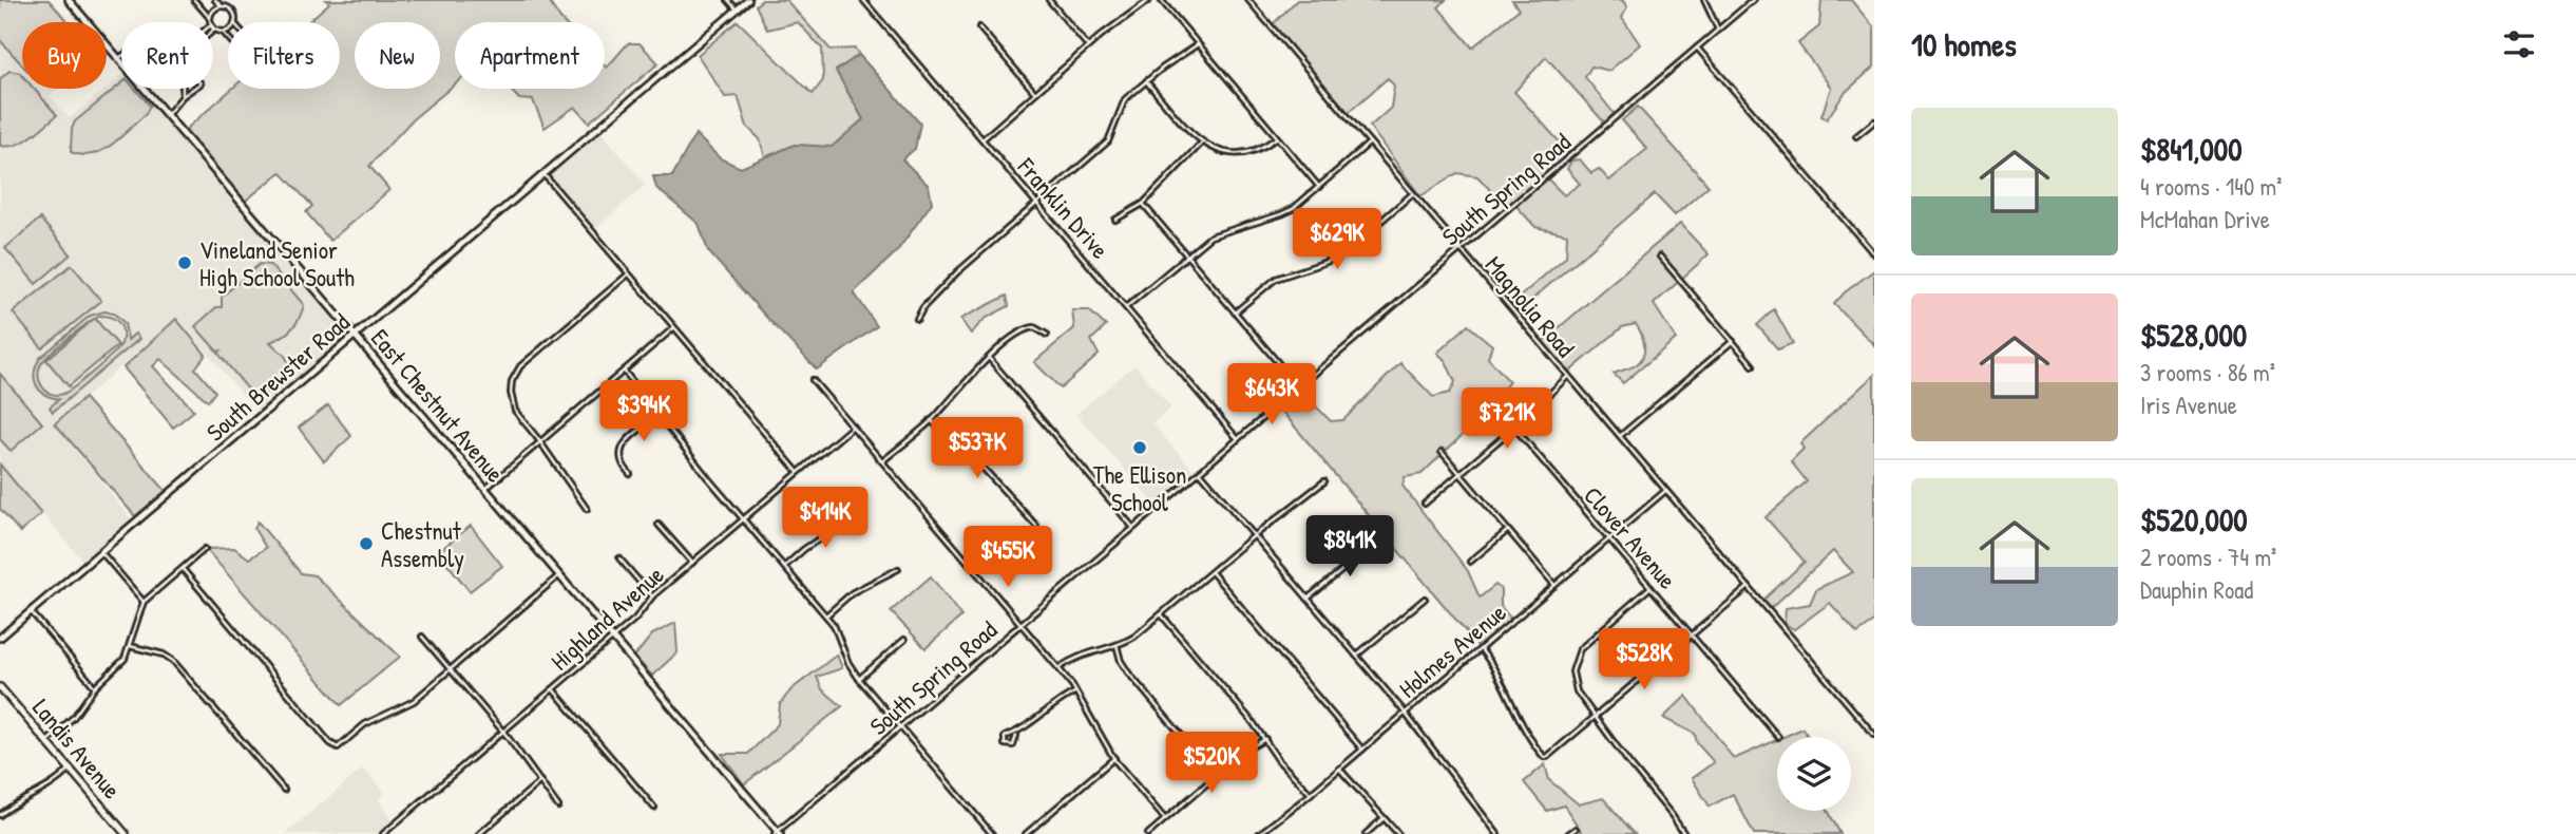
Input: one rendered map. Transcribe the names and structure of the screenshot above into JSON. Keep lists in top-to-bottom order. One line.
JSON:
{"streets":{"main road":["Landis Avenue"],"street":["South Spring Road","Franklin Drive","Magnolia Road","South Brewster Road","East Chestnut Avenue","Clover Avenue","Highland Avenue","Holmes Avenue"]},"crossings":[["South Spring Road","Franklin Drive"],["South Spring Road","Magnolia Road"],["South Spring Road","East Chestnut Avenue"],["Magnolia Road","Holmes Avenue"],["South Brewster Road","East Chestnut Avenue"],["East Chestnut Avenue","Highland Avenue"],["Clover Avenue","Holmes Avenue"]],"places":["Vineland Senior High School South","The Ellison School","Chestnut Assembly"],"page":{"heading":"10 homes","chip":["Buy","Rent","Filters","New","Apartment"],"list":[{"name":"$841,000","note":"4 rooms · 140 m² · McMahan Drive"},{"name":"$528,000","note":"3 rooms · 86 m² · Iris Avenue"},{"name":"$520,000","note":"2 rooms · 74 m² · Dauphin Road"}],"price":["$629K","$643K","$394K","$721K","$537K","$414K","$841K","$455K","$528K","$520K"]}}
